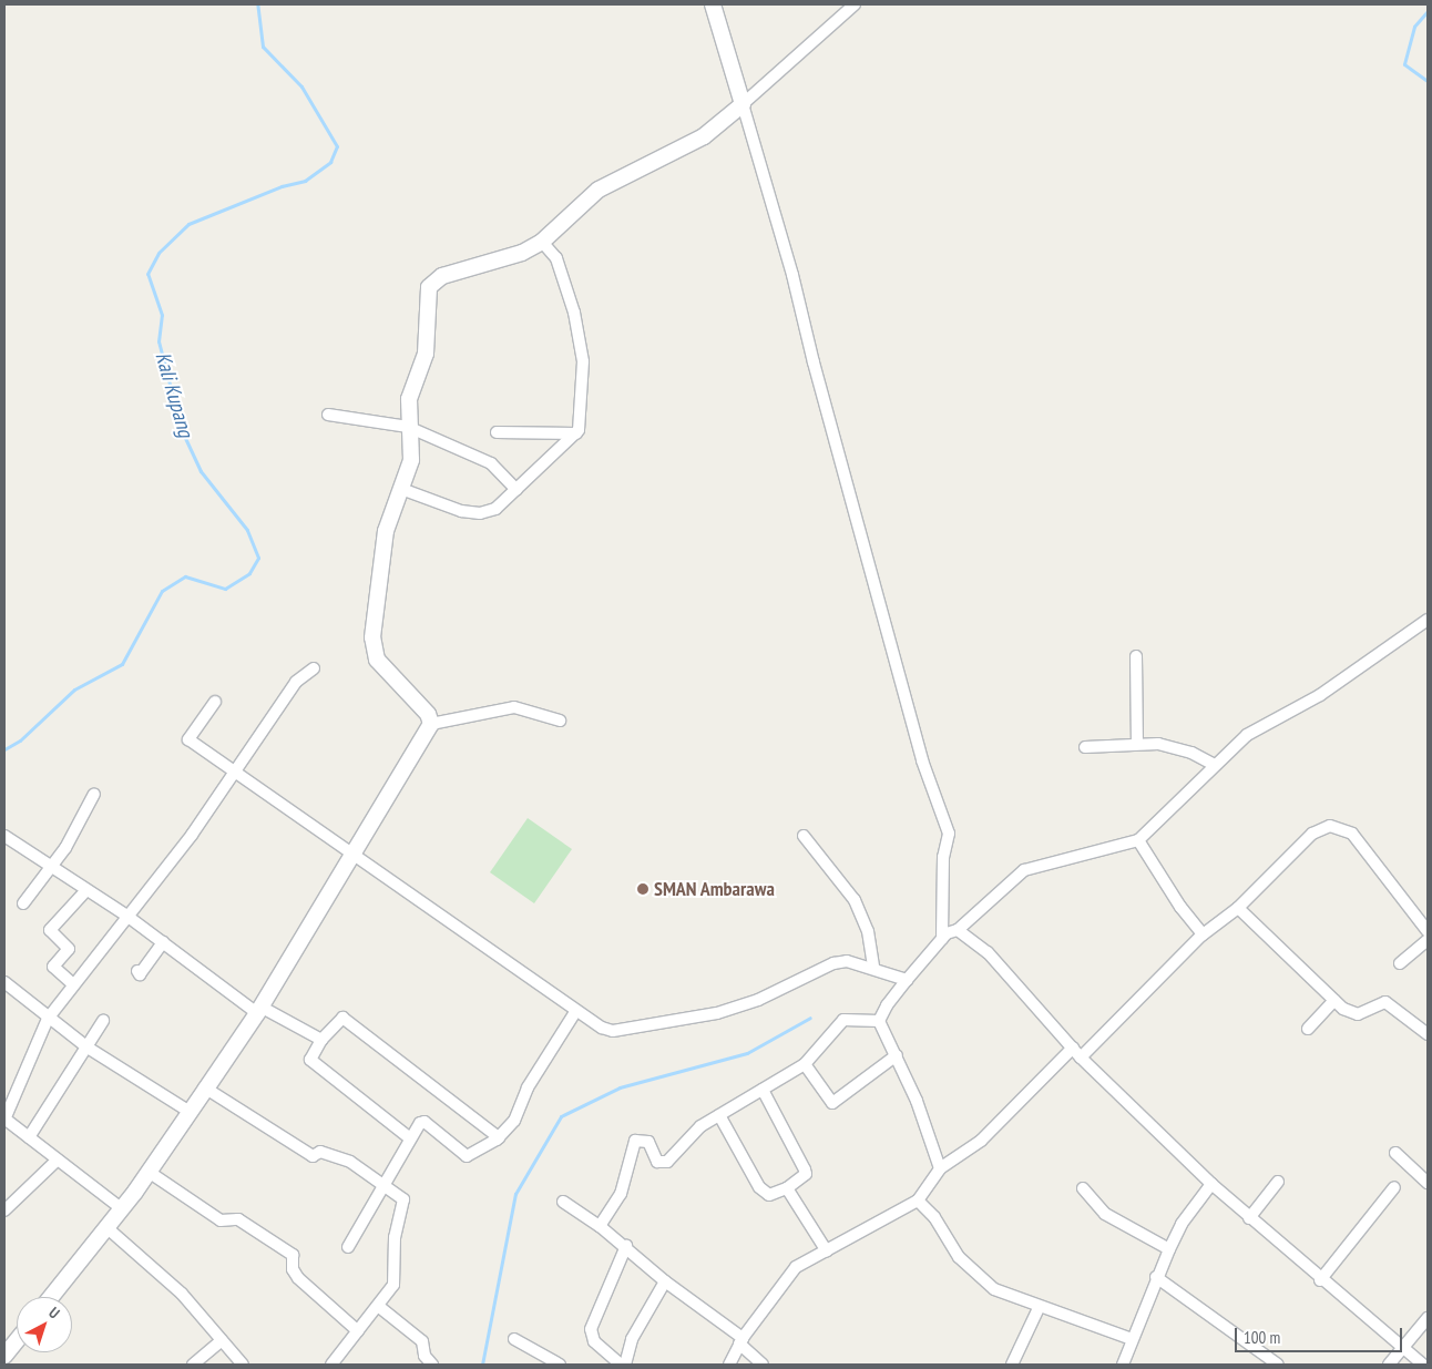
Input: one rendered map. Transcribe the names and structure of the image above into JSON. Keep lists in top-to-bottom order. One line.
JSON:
{"water":["Kali Kupang"],"places":["SMAN Ambarawa"],"scale_bar":"100 m","north":"top right"}
